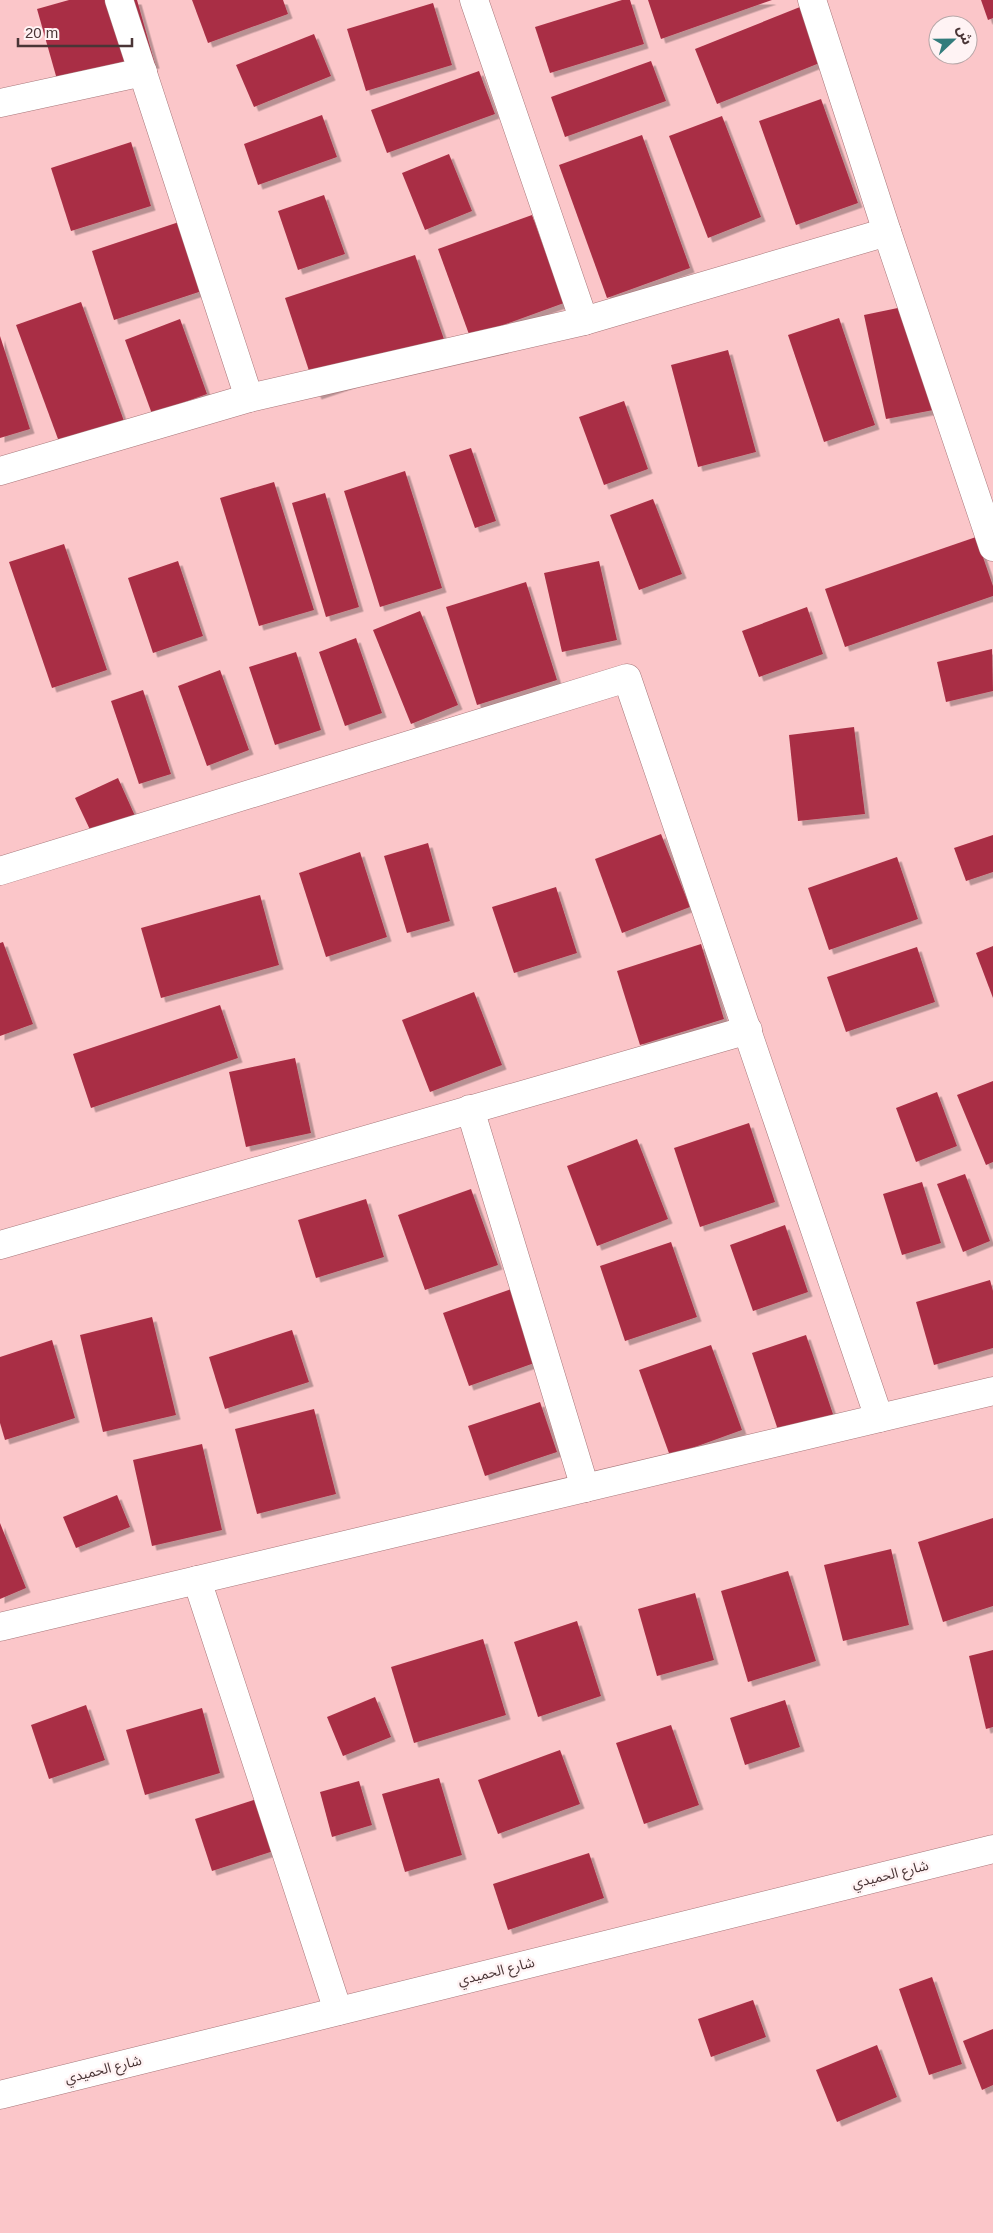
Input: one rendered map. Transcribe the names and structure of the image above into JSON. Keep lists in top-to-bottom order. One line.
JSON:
{"streets":{"street":["شارع الحميدي"]},"scale_bar":"20 m","north":"right"}
